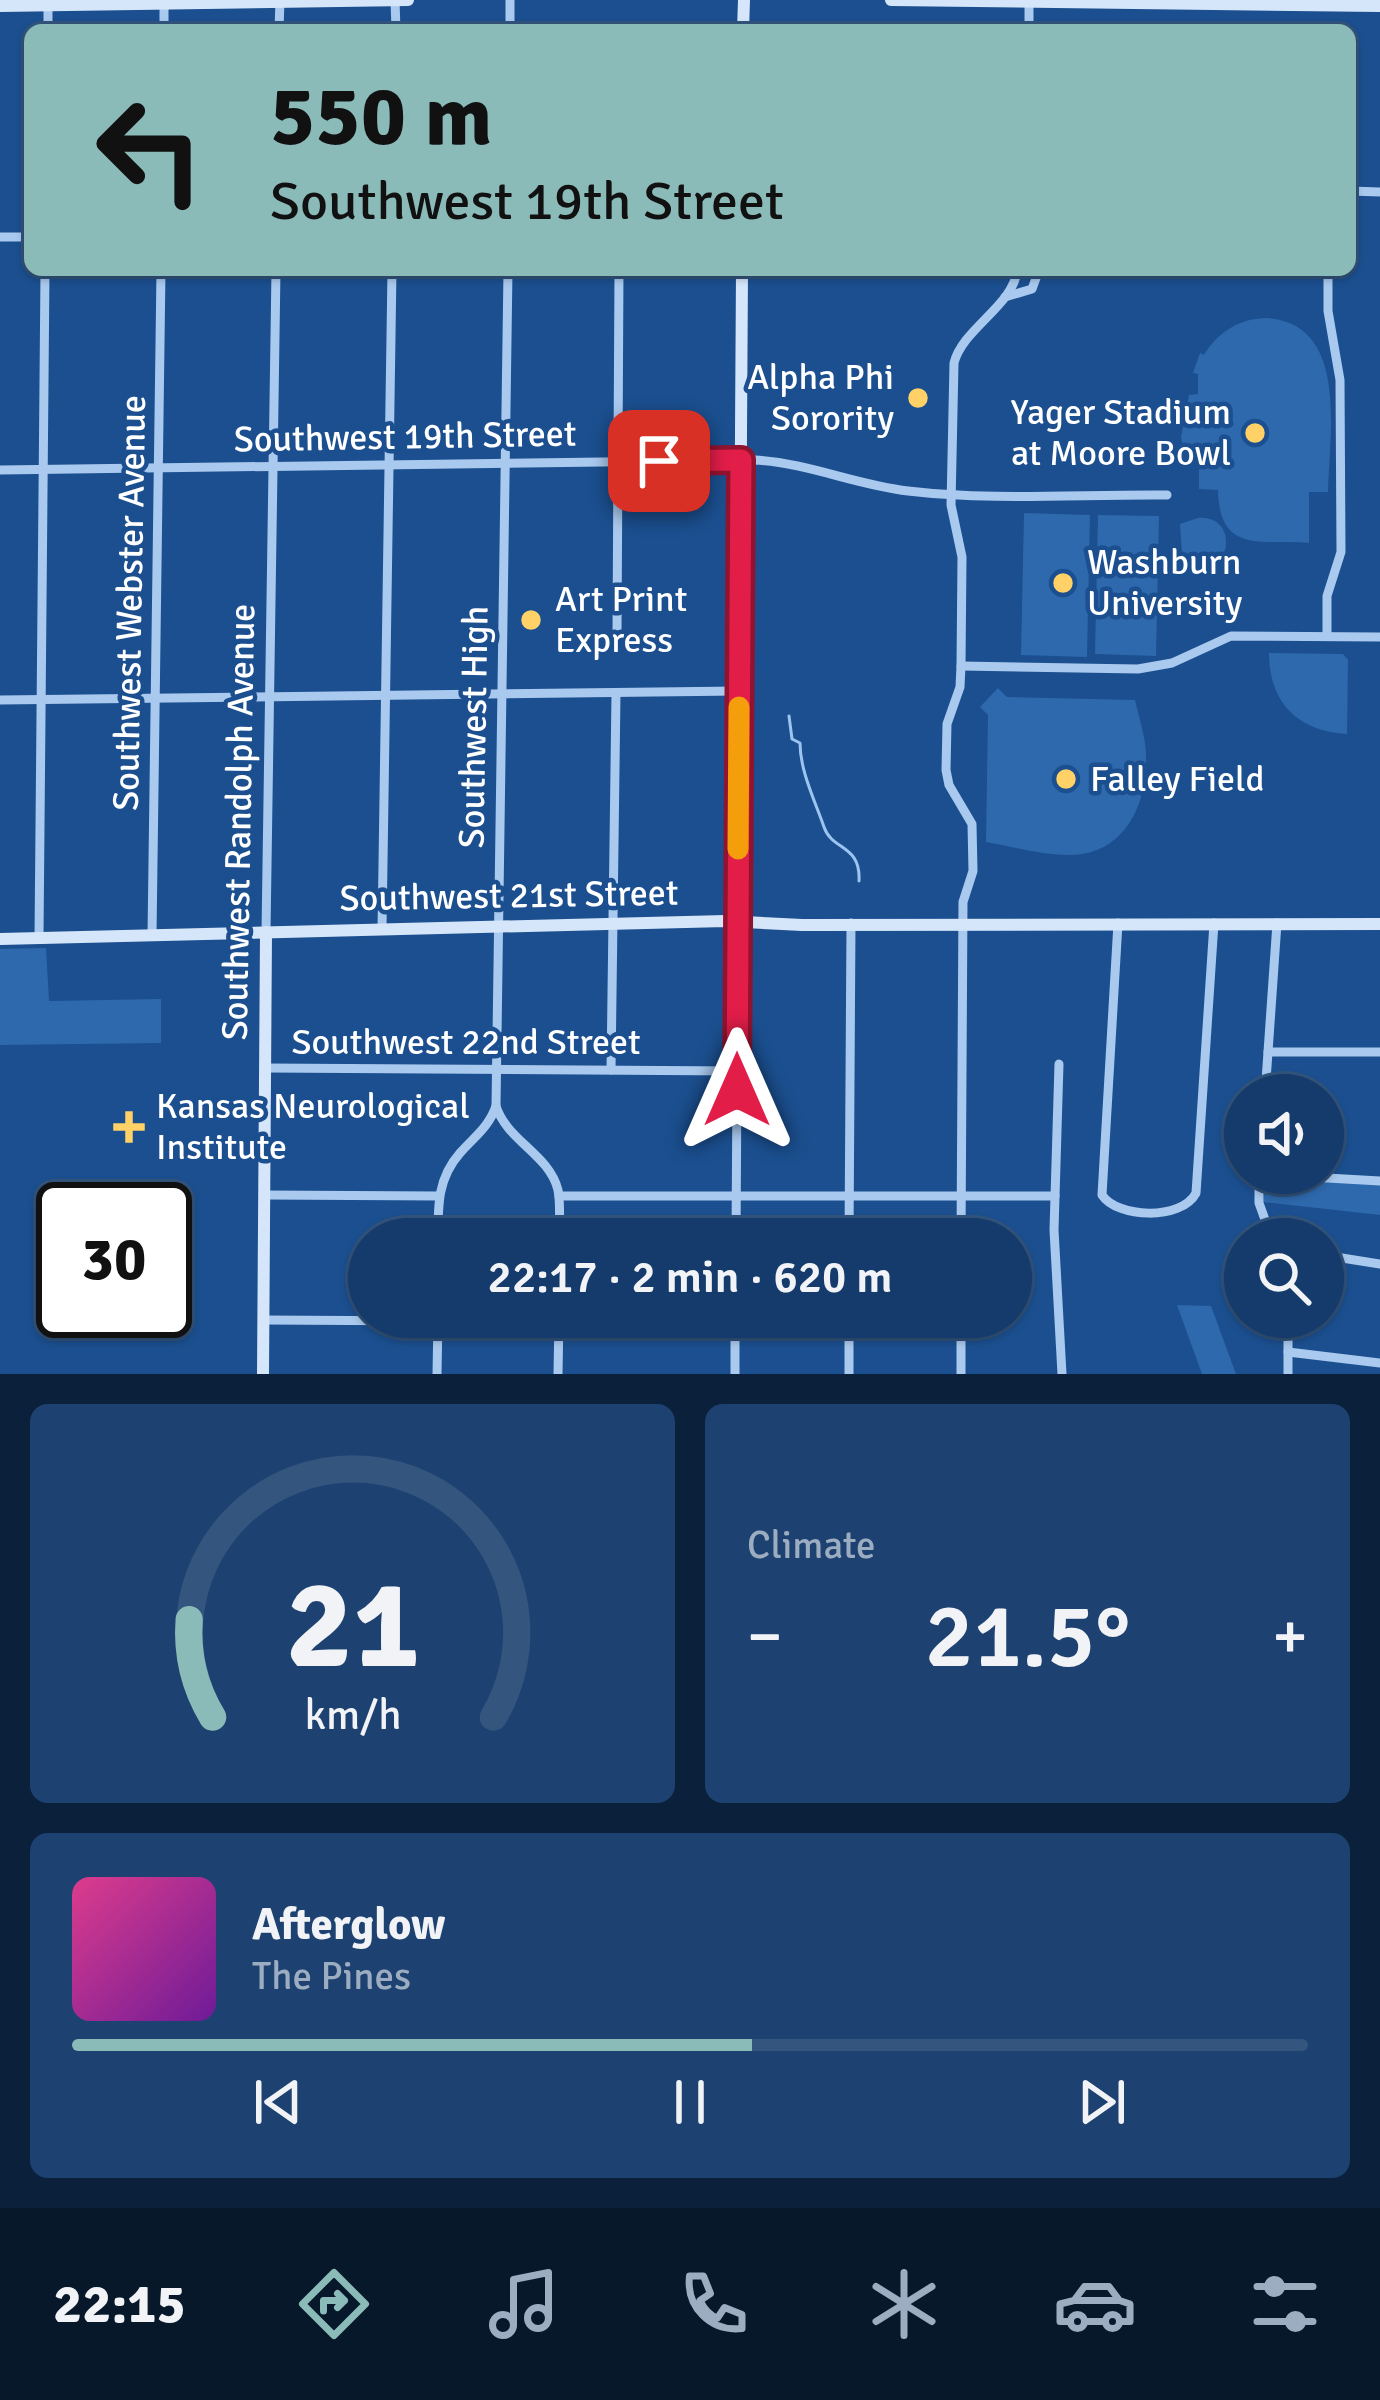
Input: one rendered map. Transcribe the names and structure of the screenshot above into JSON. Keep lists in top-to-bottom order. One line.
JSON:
{"streets":{"main road":["Southwest Randolph Avenue","Southwest 21st Street"],"street":["Southwest 19th Street","Southwest Webster Avenue","Southwest High","Southwest 22nd Street"]},"crossings":[["Southwest 19th Street","Southwest Webster Avenue"],["Southwest 19th Street","Southwest High"],["Southwest 19th Street","Southwest Randolph Avenue"],["Southwest Webster Avenue","Southwest 21st Street"],["Southwest High","Southwest 21st Street"],["Southwest High","Southwest 22nd Street"],["Southwest Randolph Avenue","Southwest 21st Street"],["Southwest Randolph Avenue","Southwest 22nd Street"]],"places":{"other":["Alpha Phi Sorority","Yager Stadium at Moore Bowl","Washburn University","Art Print Express","Falley Field"],"health":["Kansas Neurological Institute"]},"page":{"turn":["550 m","Southwest 19th Street"],"limit":"30","trip":"22:17 · 2 min · 620 m","tile":"Climate","heat":["−","21.5°","+"],"song":["Afterglow","The Pines"],"tabs":"22:15","gauge":["21","km/h"]}}
